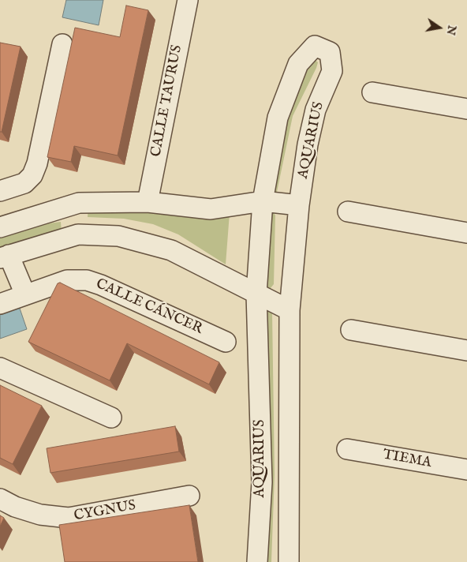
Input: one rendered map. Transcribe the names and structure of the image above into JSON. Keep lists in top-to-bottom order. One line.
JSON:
{"streets":{"street":["CALLE TAURUS","AQUARIUS","CALLE CÁNCER","TIEMA","CYGNUS"]},"north":"right"}
